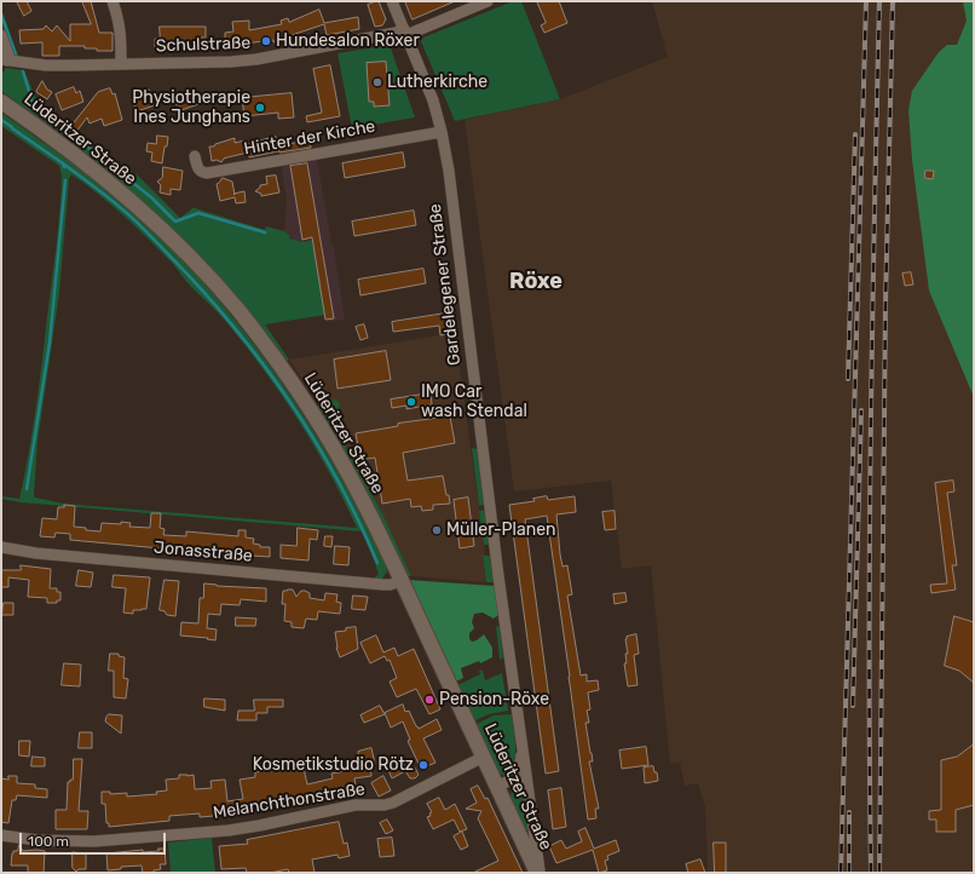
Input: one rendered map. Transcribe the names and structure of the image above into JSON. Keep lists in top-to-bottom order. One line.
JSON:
{"streets":{"main road":["Lüderitzer Straße"],"street":["Schulstraße","Hinter der Kirche","Gardelegener Straße","Jonasstraße","Melanchthonstraße"]},"crossings":[["Schulstraße","Gardelegener Straße"],["Hinter der Kirche","Gardelegener Straße"],["Lüderitzer Straße","Gardelegener Straße"],["Lüderitzer Straße","Jonasstraße"],["Lüderitzer Straße","Melanchthonstraße"]],"districts":["Röxe"],"places":["Hundesalon Röxer","Lutherkirche","Physiotherapie Ines Junghans","IMO Car wash Stendal","Müller-Planen","Pension-Röxe","Kosmetikstudio Rötz"],"scale_bar":"100 m"}
